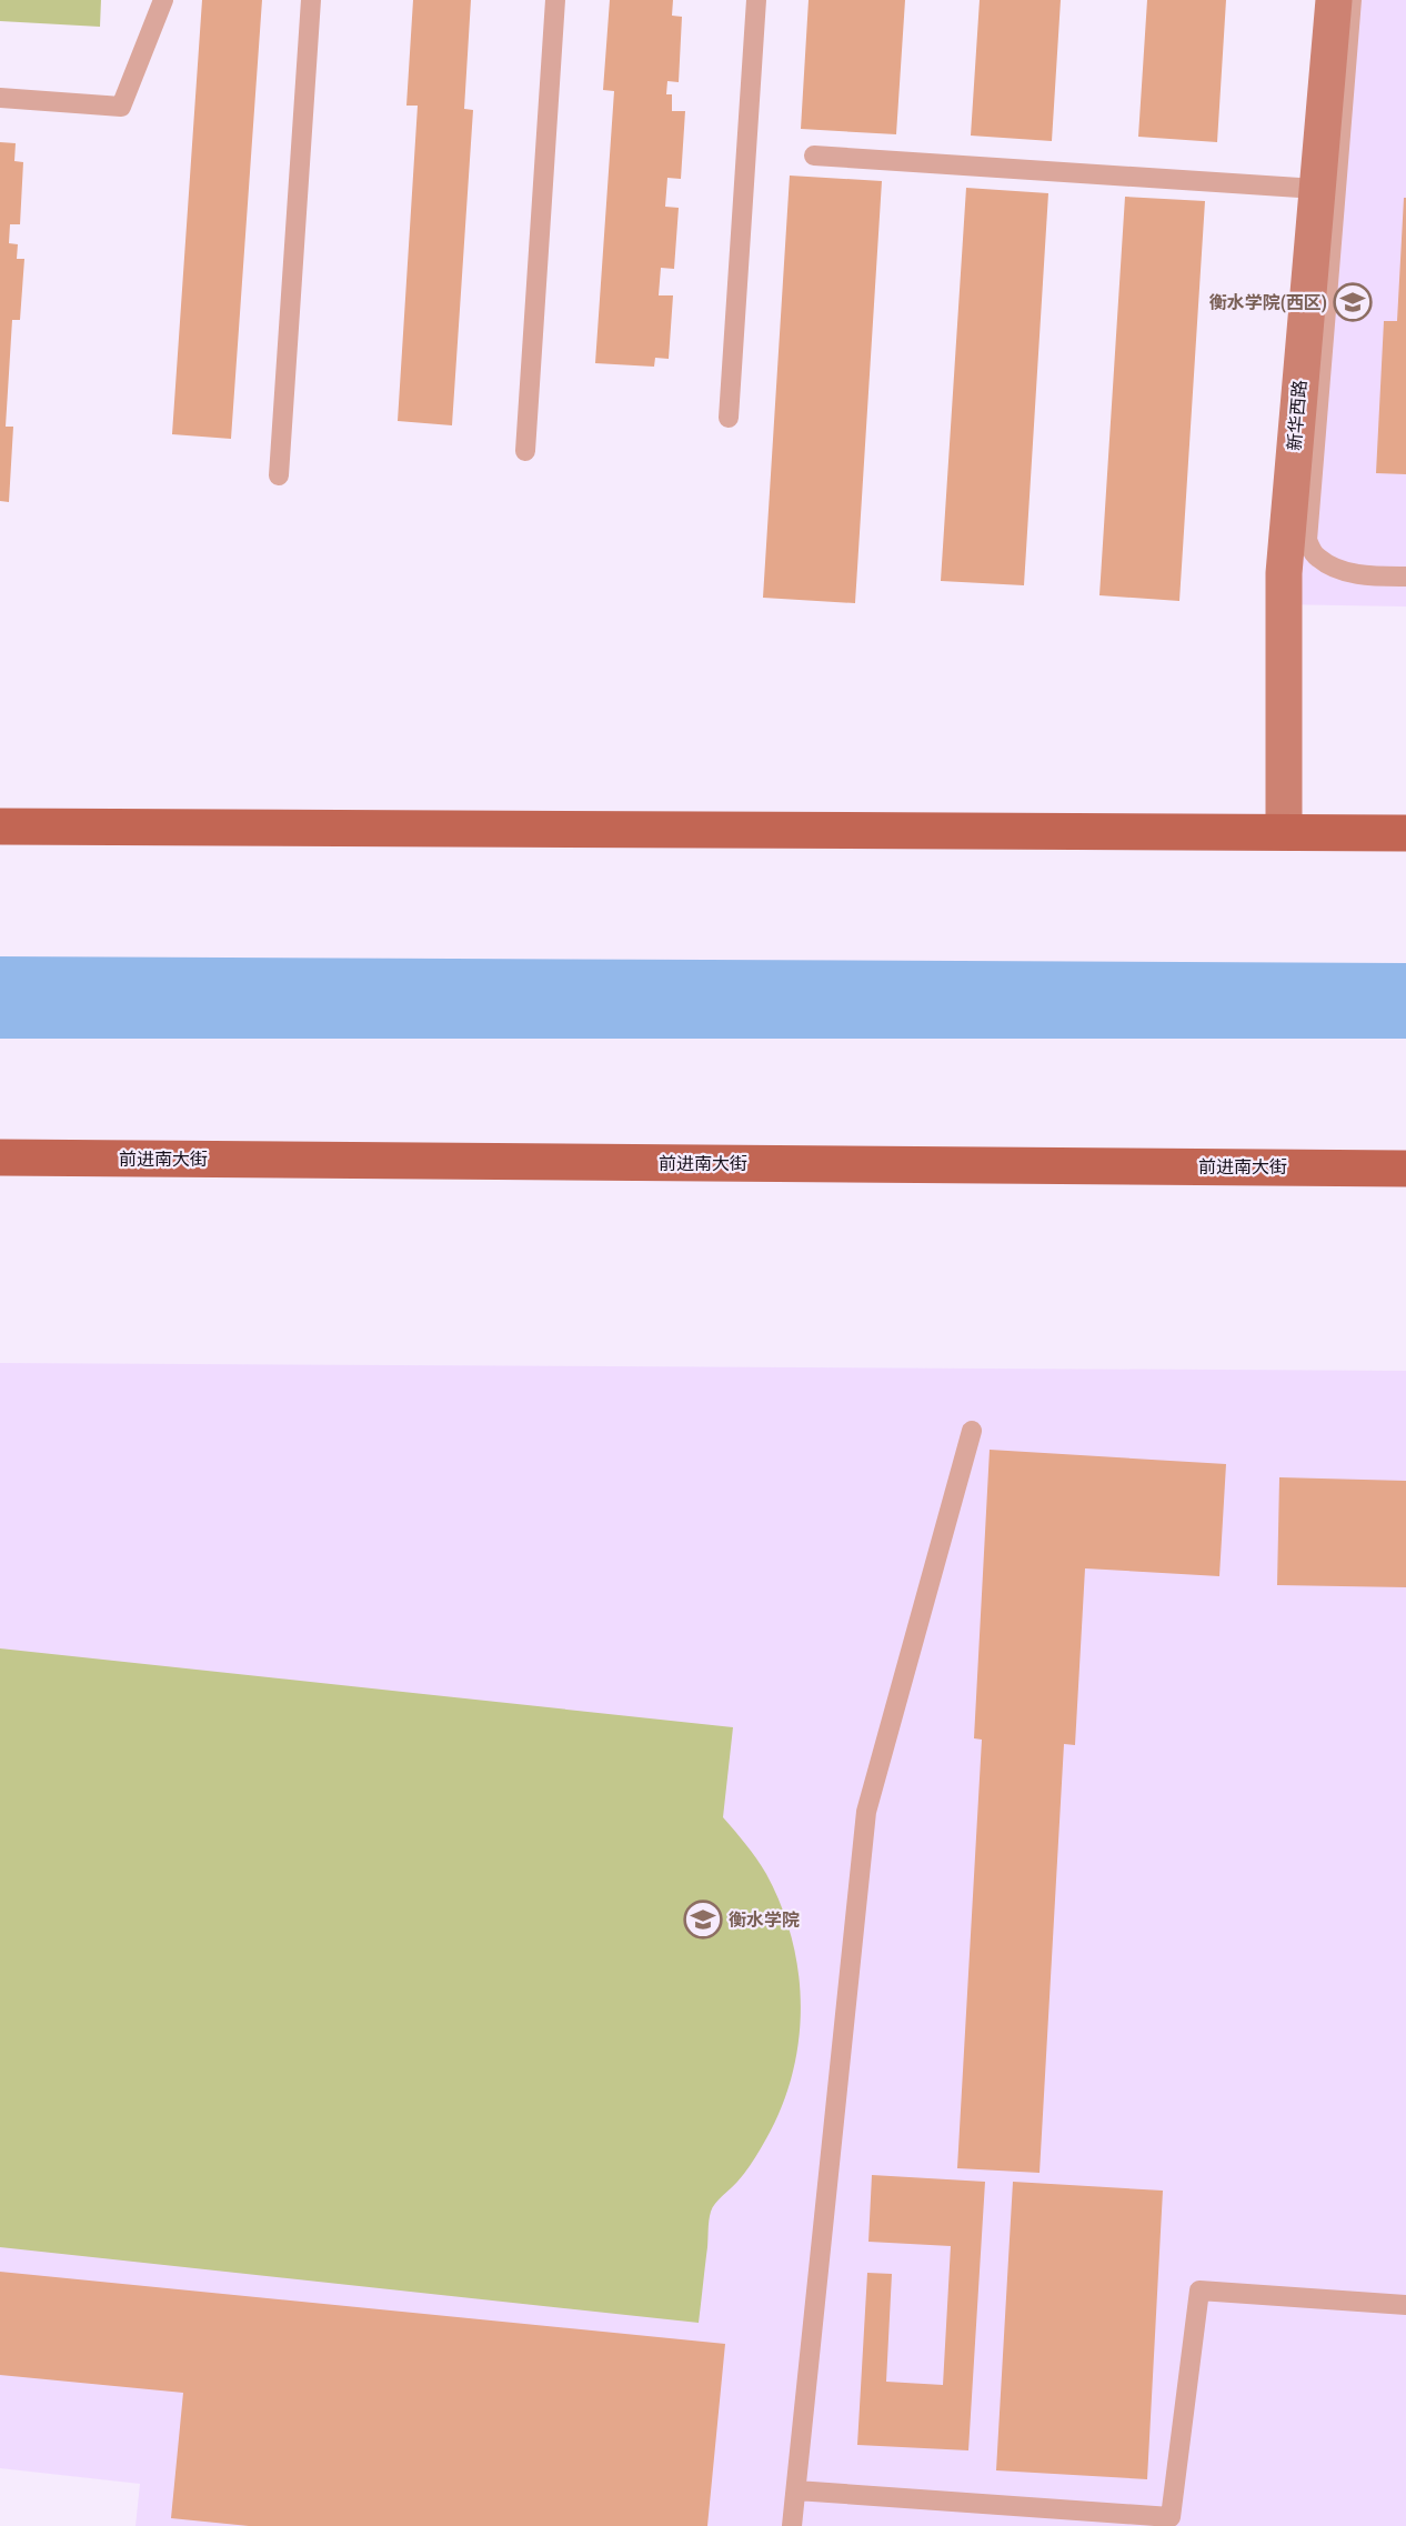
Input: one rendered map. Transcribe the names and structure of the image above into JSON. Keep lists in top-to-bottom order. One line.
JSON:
{"streets":{"main road":["前进南大街"],"street":["新华西路"]},"places":{"school or university":["衡水学院(西区)","衡水学院"]}}
